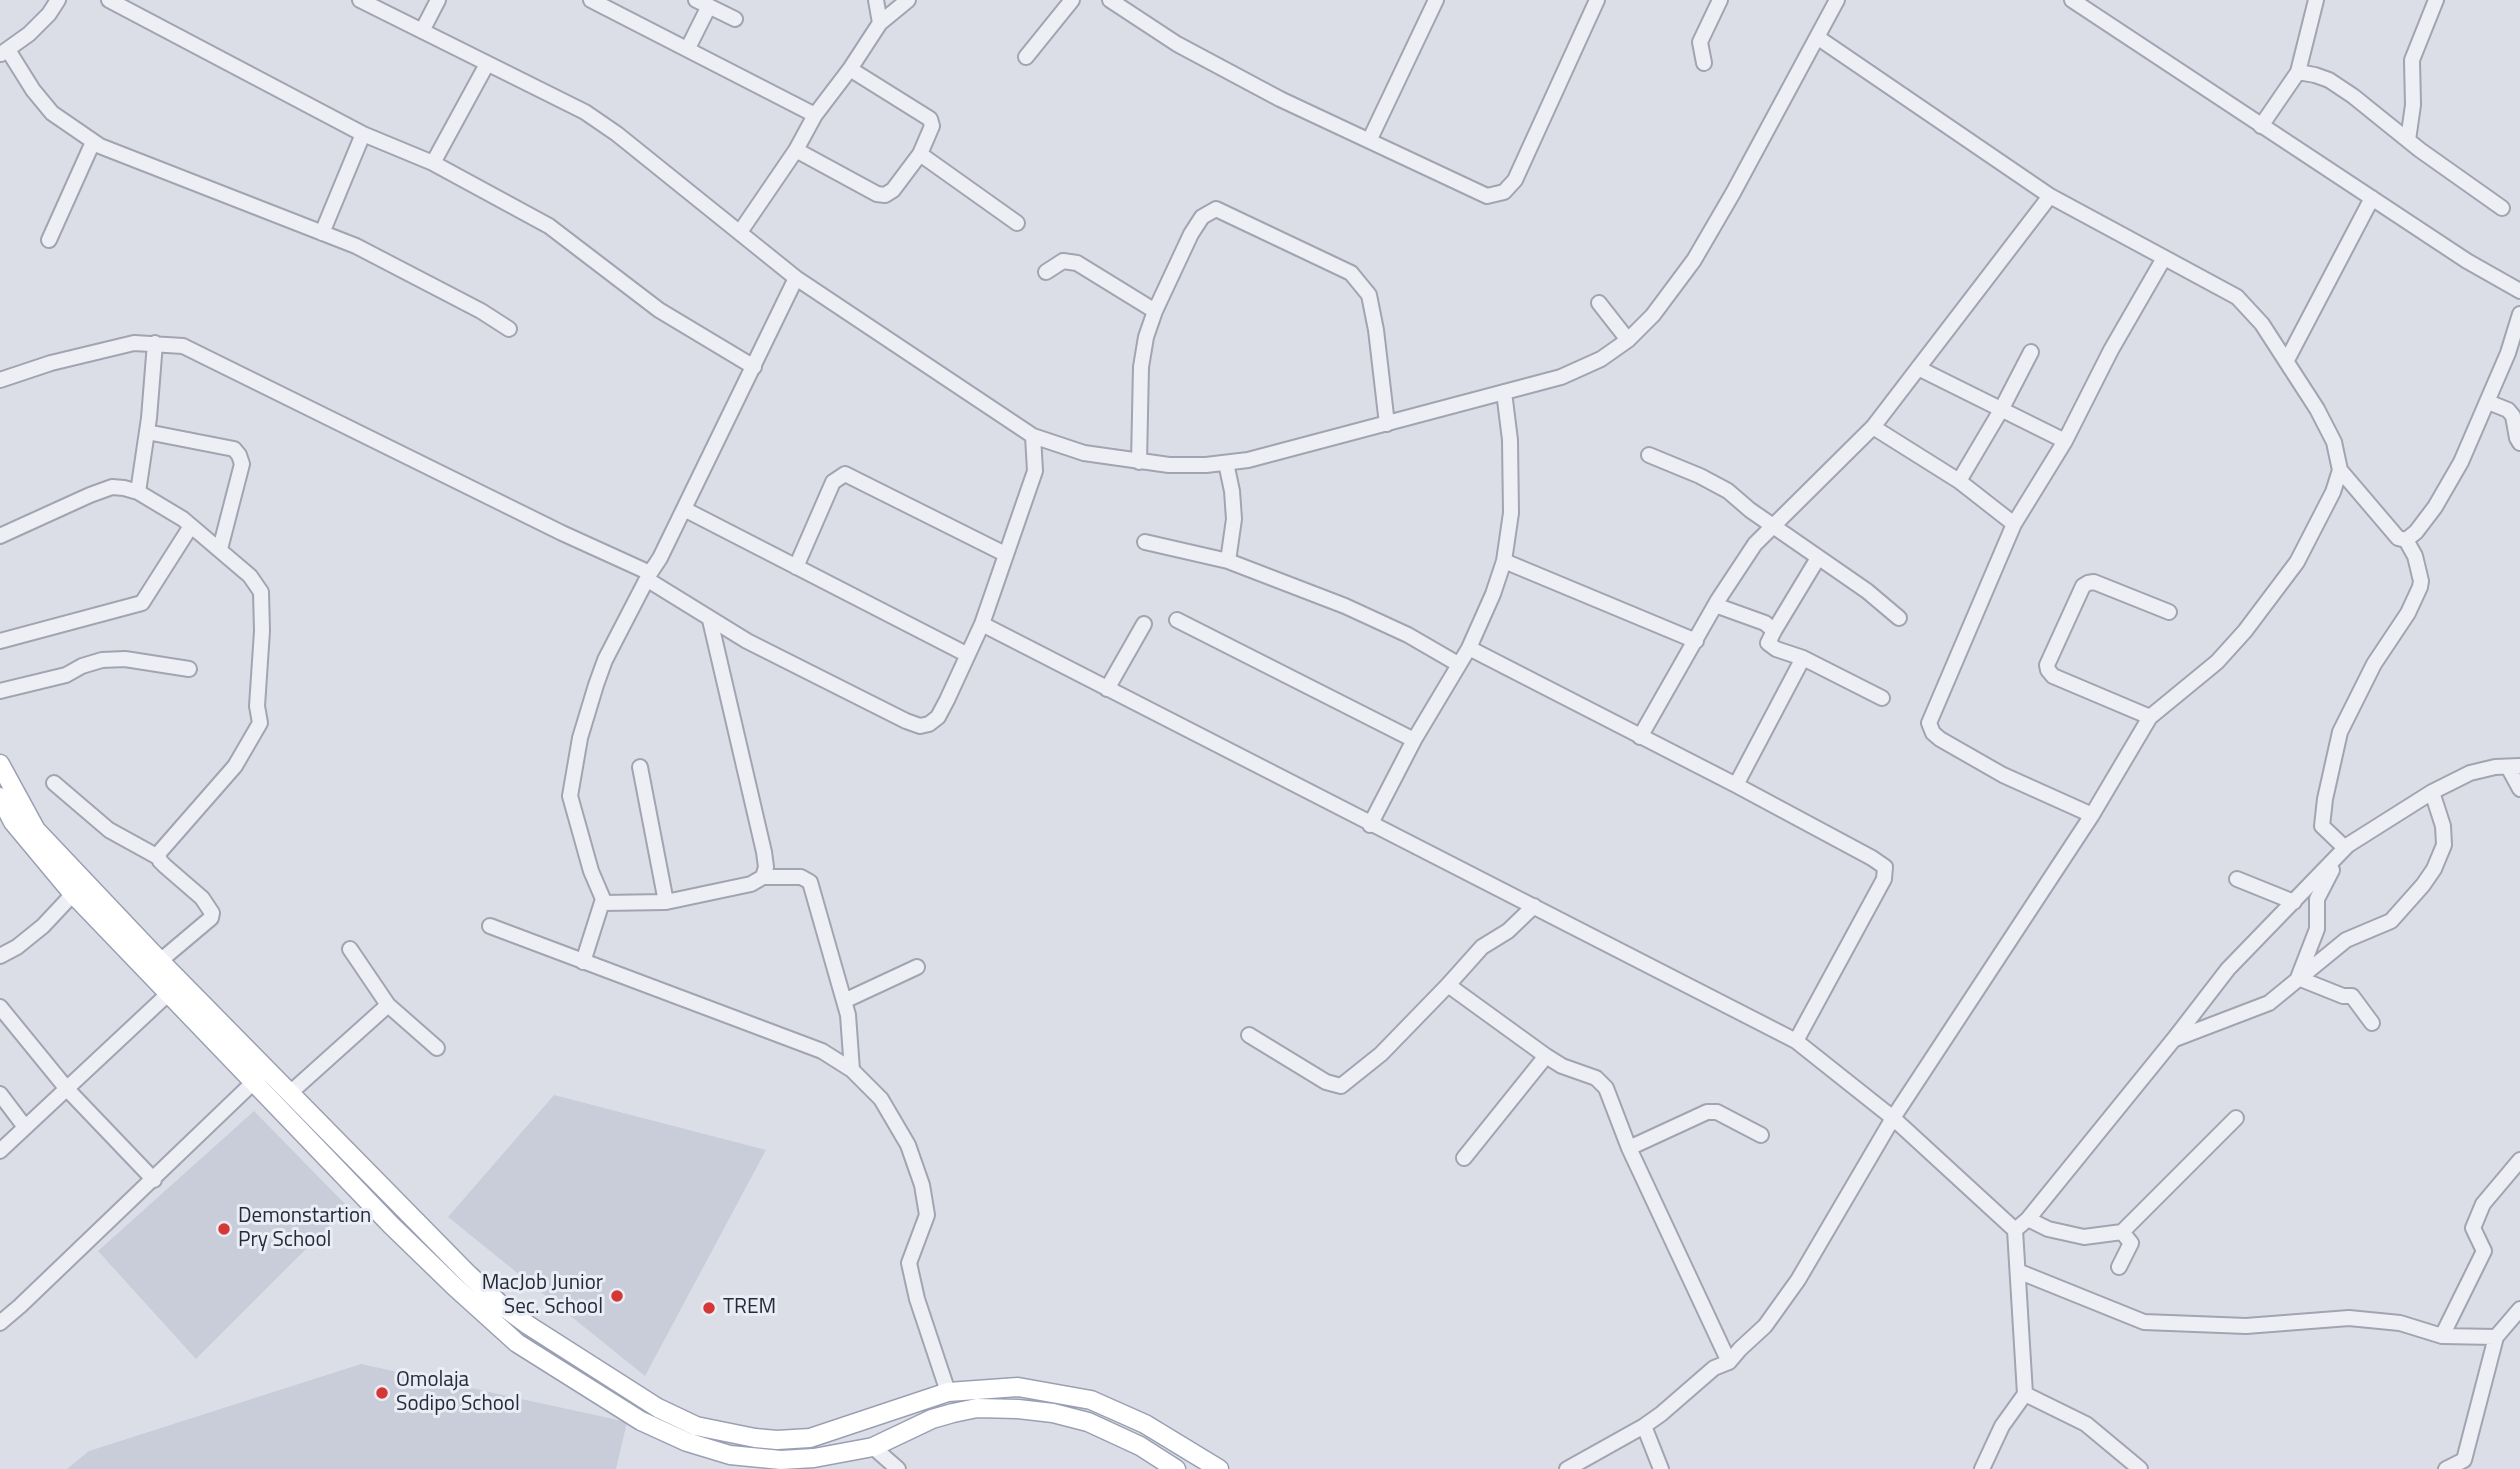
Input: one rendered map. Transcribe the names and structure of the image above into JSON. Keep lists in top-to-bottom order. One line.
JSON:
{"places":["Demonstartion Pry School","MacJob Junior Sec. School","TREM","Omolaja Sodipo School"]}
